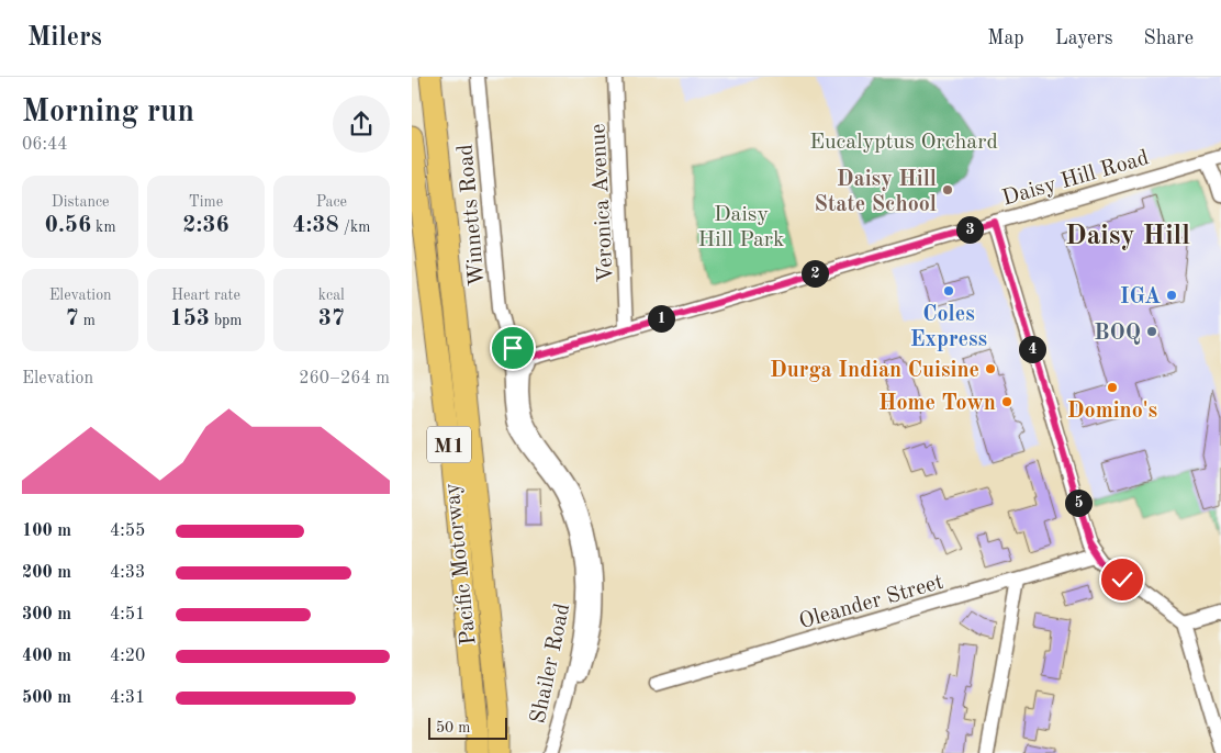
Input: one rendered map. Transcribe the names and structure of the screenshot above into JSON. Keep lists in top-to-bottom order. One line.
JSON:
{"streets":{"highway":["M1","Pacific Motorway"],"street":["Daisy Hill Road","Veronica Avenue","Winnetts Road","Oleander Street","Shailer Road"]},"crossings":[["Daisy Hill Road","Veronica Avenue"],["Daisy Hill Road","Shailer Road"]],"districts":["Daisy Hill"],"parks":["Eucalyptus Orchard","Daisy Hill Park"],"places":["Daisy Hill State School","Coles Express","IGA","BOQ","Durga Indian Cuisine","Domino's","Home Town"],"scale_bar":"50 m","page":{"header":"Milers","nav":["Map","Layers","Share"],"heading":["Morning run","06:44"],"stats":[["Distance","0.56 km"],["Time","2:36"],["Pace","4:38 /km"],["Elevation","7 m"],["Heart rate","153 bpm"],["kcal","37"]],"pins":["3","2","1","4","5"],"chart":["Elevation","260–264 m"],"list":[{"name":"100 m","note":"4:55"},{"name":"200 m","note":"4:33"},{"name":"300 m","note":"4:51"},{"name":"400 m","note":"4:20"},{"name":"500 m","note":"4:31"}],"scale":"50 m"}}
